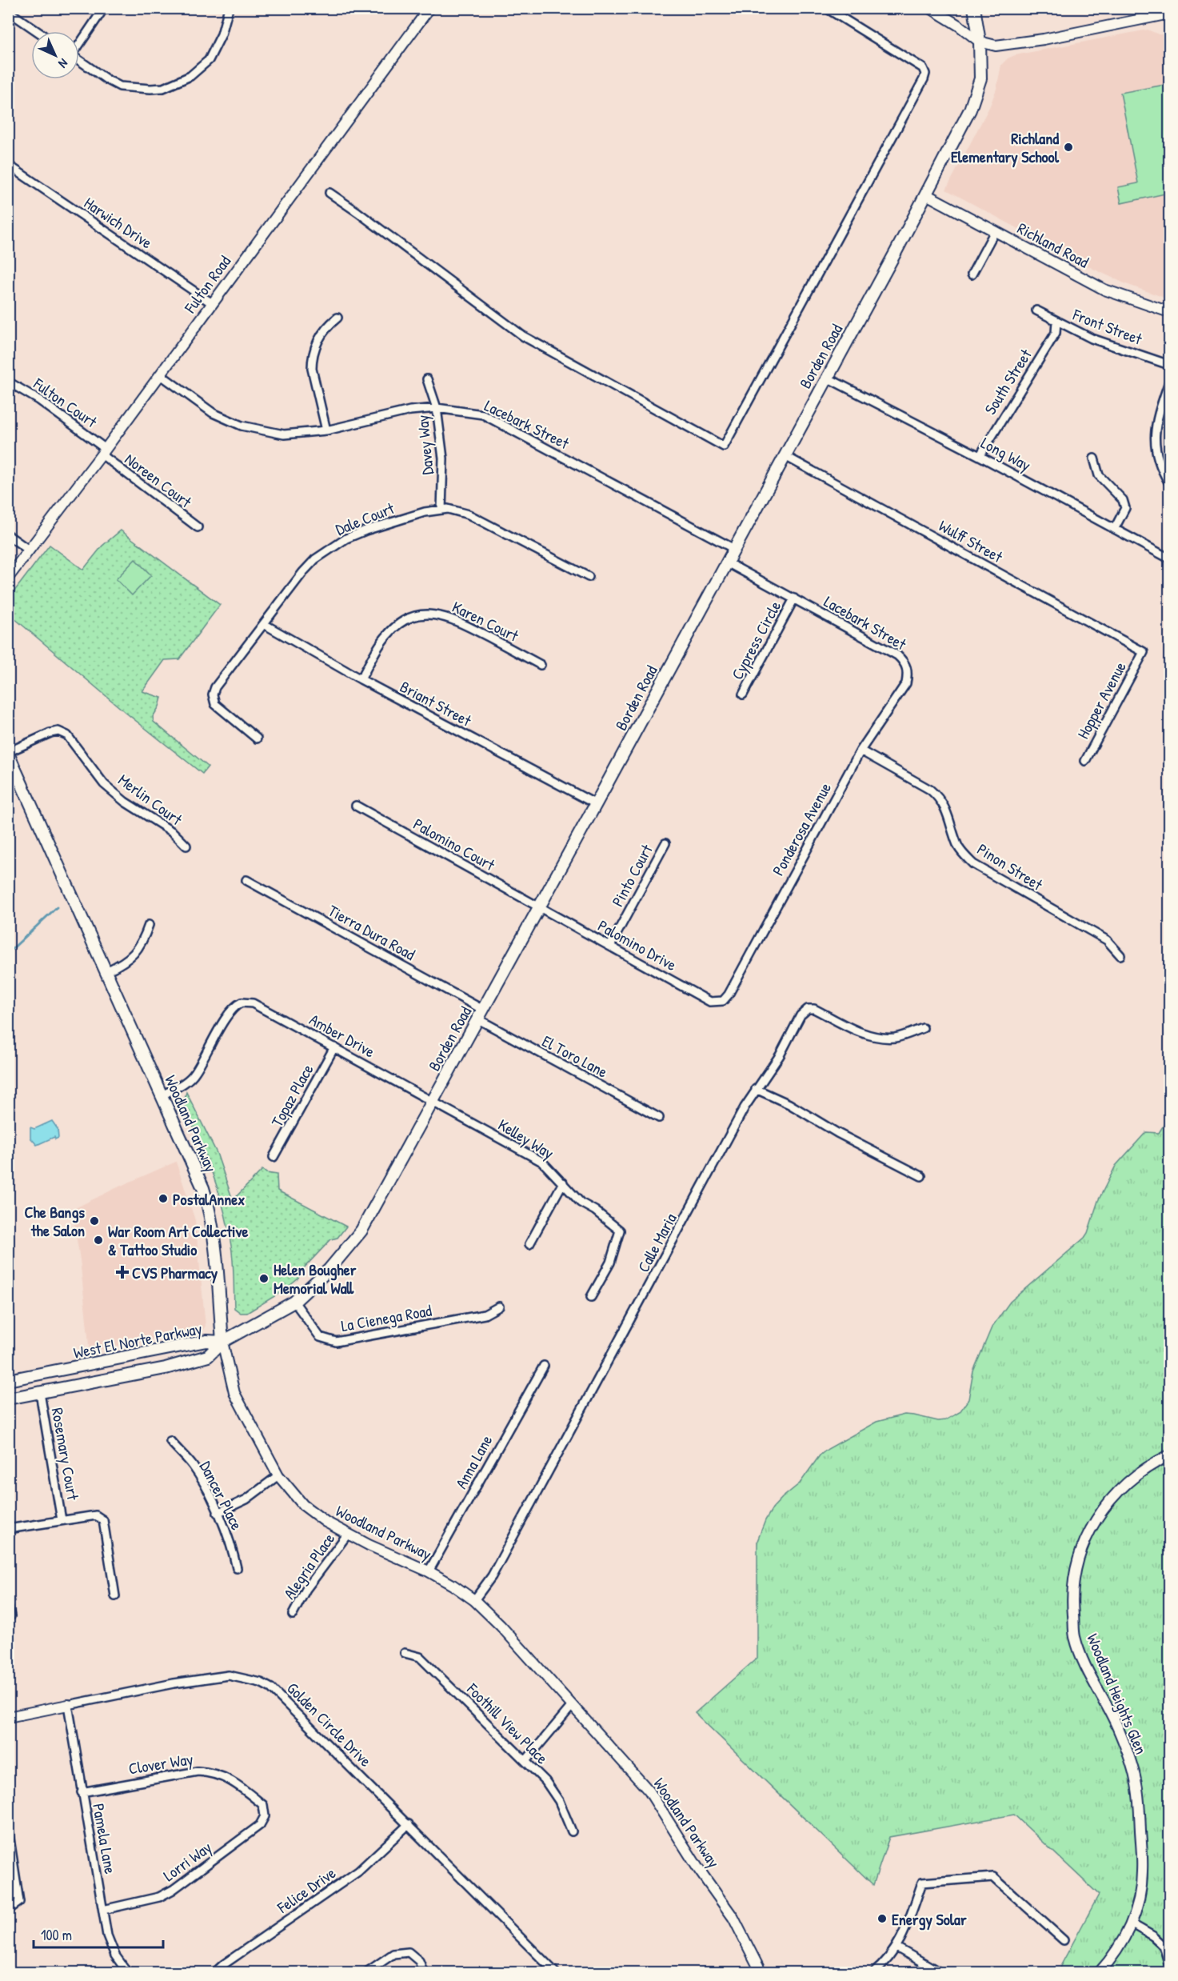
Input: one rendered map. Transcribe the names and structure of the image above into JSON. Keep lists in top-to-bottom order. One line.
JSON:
{"streets":{"main road":["Borden Road","Woodland Parkway","West El Norte Parkway"],"street":["Harwich Drive","Richland Road","Fulton Road","Front Street","South Street","Fulton Court","Lacebark Street","Davey Way","Long Way","Noreen Court","Dale Court","Wulff Street","Karen Court","Cypress Circle","Hopper Avenue","Briant Street","Merlin Court","Ponderosa Avenue","Palomino Court","Pinon Street","Pinto Court","Tierra Dura Road","Palomino Drive","Amber Drive","El Toro Lane","Topaz Place","Kelley Way","Calle Maria","La Cienega Road","Rosemary Court","Anna Lane","Dancer Place","Alegria Place","Woodland Heights Glen","Foothill View Place","Golden Circle Drive","Clover Way","Pamela Lane","Lorri Way","Felice Drive"]},"crossings":[["Harwich Drive","Fulton Road"],["Richland Road","Borden Road"],["Fulton Road","Fulton Court"],["Fulton Road","Lacebark Street"],["Fulton Road","Noreen Court"],["Front Street","South Street"],["Borden Road","Lacebark Street"],["Borden Road","Long Way"],["Borden Road","Wulff Street"],["Borden Road","Briant Street"],["Borden Road","Palomino Court"],["Borden Road","Tierra Dura Road"],["Borden Road","Palomino Drive"],["Borden Road","Amber Drive"],["Borden Road","El Toro Lane"],["Borden Road","Woodland Parkway"],["Borden Road","Kelley Way"],["Borden Road","La Cienega Road"],["Borden Road","West El Norte Parkway"],["South Street","Long Way"],["Fulton Court","Noreen Court"],["Lacebark Street","Davey Way"],["Lacebark Street","Cypress Circle"],["Lacebark Street","Ponderosa Avenue"],["Davey Way","Dale Court"],["Dale Court","Briant Street"],["Wulff Street","Hopper Avenue"],["Karen Court","Briant Street"],["Merlin Court","Woodland Parkway"],["Ponderosa Avenue","Pinon Street"],["Ponderosa Avenue","Palomino Drive"],["Palomino Court","Palomino Drive"],["Pinto Court","Palomino Drive"],["Tierra Dura Road","El Toro Lane"],["Amber Drive","Topaz Place"],["Amber Drive","Woodland Parkway"],["Amber Drive","Kelley Way"],["Woodland Parkway","Calle Maria"],["Woodland Parkway","West El Norte Parkway"],["Woodland Parkway","Anna Lane"],["Woodland Parkway","Alegria Place"],["West El Norte Parkway","Rosemary Court"],["Golden Circle Drive","Pamela Lane"],["Golden Circle Drive","Felice Drive"],["Clover Way","Pamela Lane"],["Clover Way","Lorri Way"],["Pamela Lane","Lorri Way"]],"places":{"other":["Richland Elementary School","PostalAnnex","Che Bangs the Salon","War Room Art Collective & Tattoo Studio","Helen Bougher Memorial Wall","Energy Solar"],"health":["CVS Pharmacy"]},"scale_bar":"100 m","north":"bottom right"}
